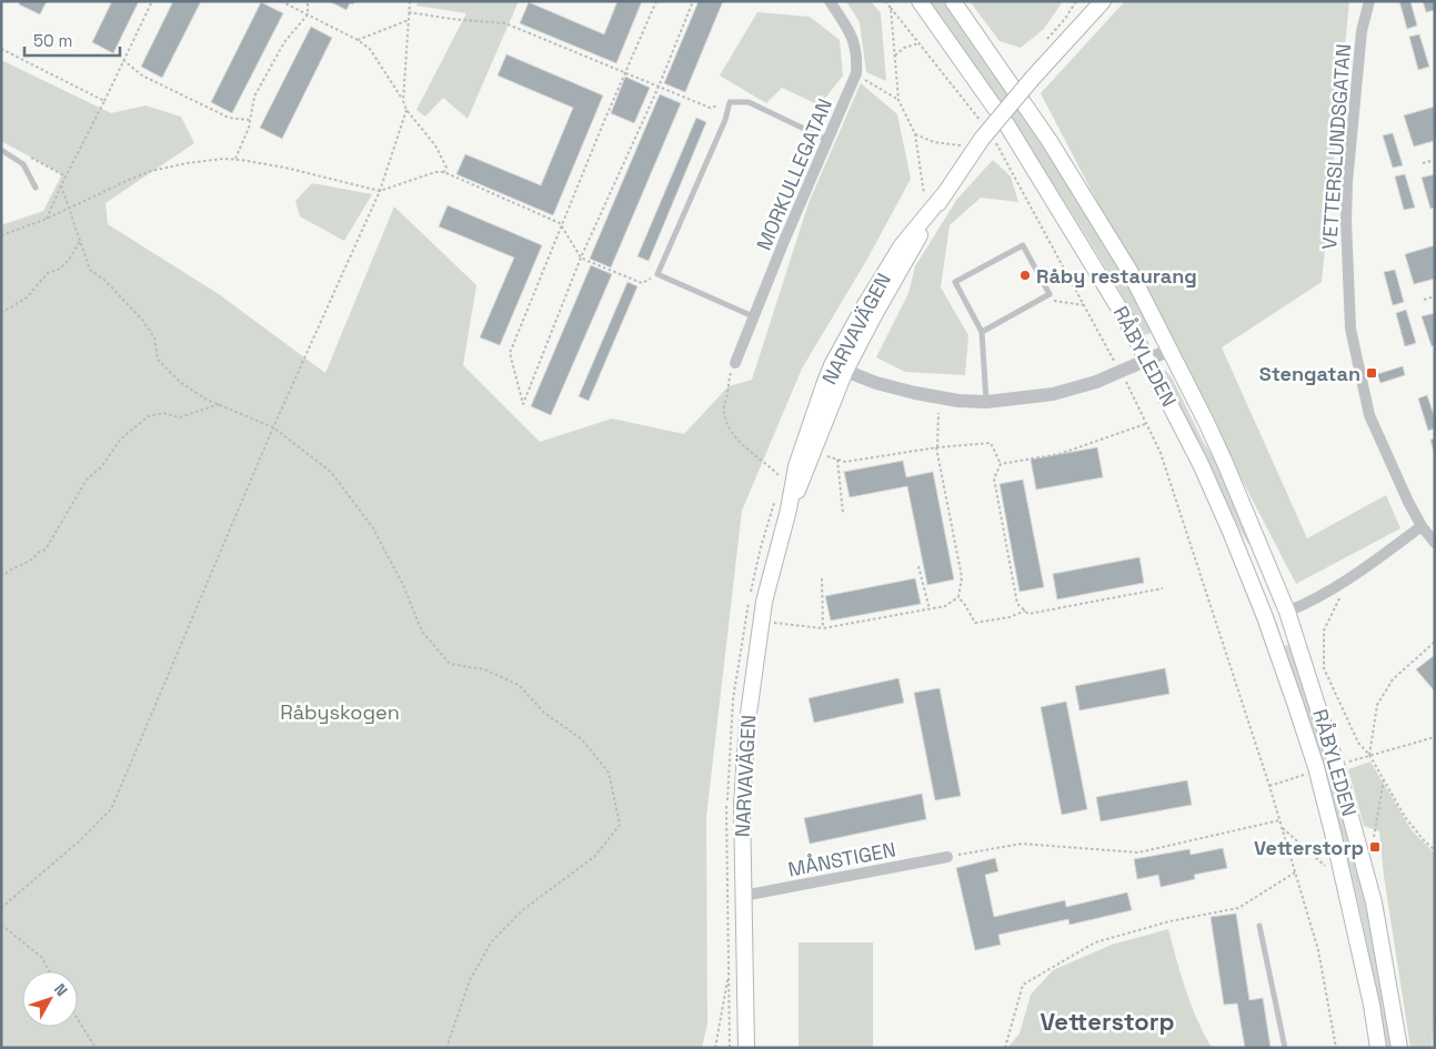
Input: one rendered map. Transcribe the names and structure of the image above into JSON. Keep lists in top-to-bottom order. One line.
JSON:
{"streets":{"main road":["NARVAVÄGEN","RÅBYLEDEN"],"street":["VETTERSLUNDSGATAN","MORKULLEGATAN","MÅNSTIGEN"]},"crossings":[["NARVAVÄGEN","MÅNSTIGEN"]],"districts":["Vetterstorp"],"parks":["Råbyskogen"],"places":{"other":["Råby restaurang"],"transit":["Stengatan","Vetterstorp"]},"scale_bar":"50 m","north":"top right"}
